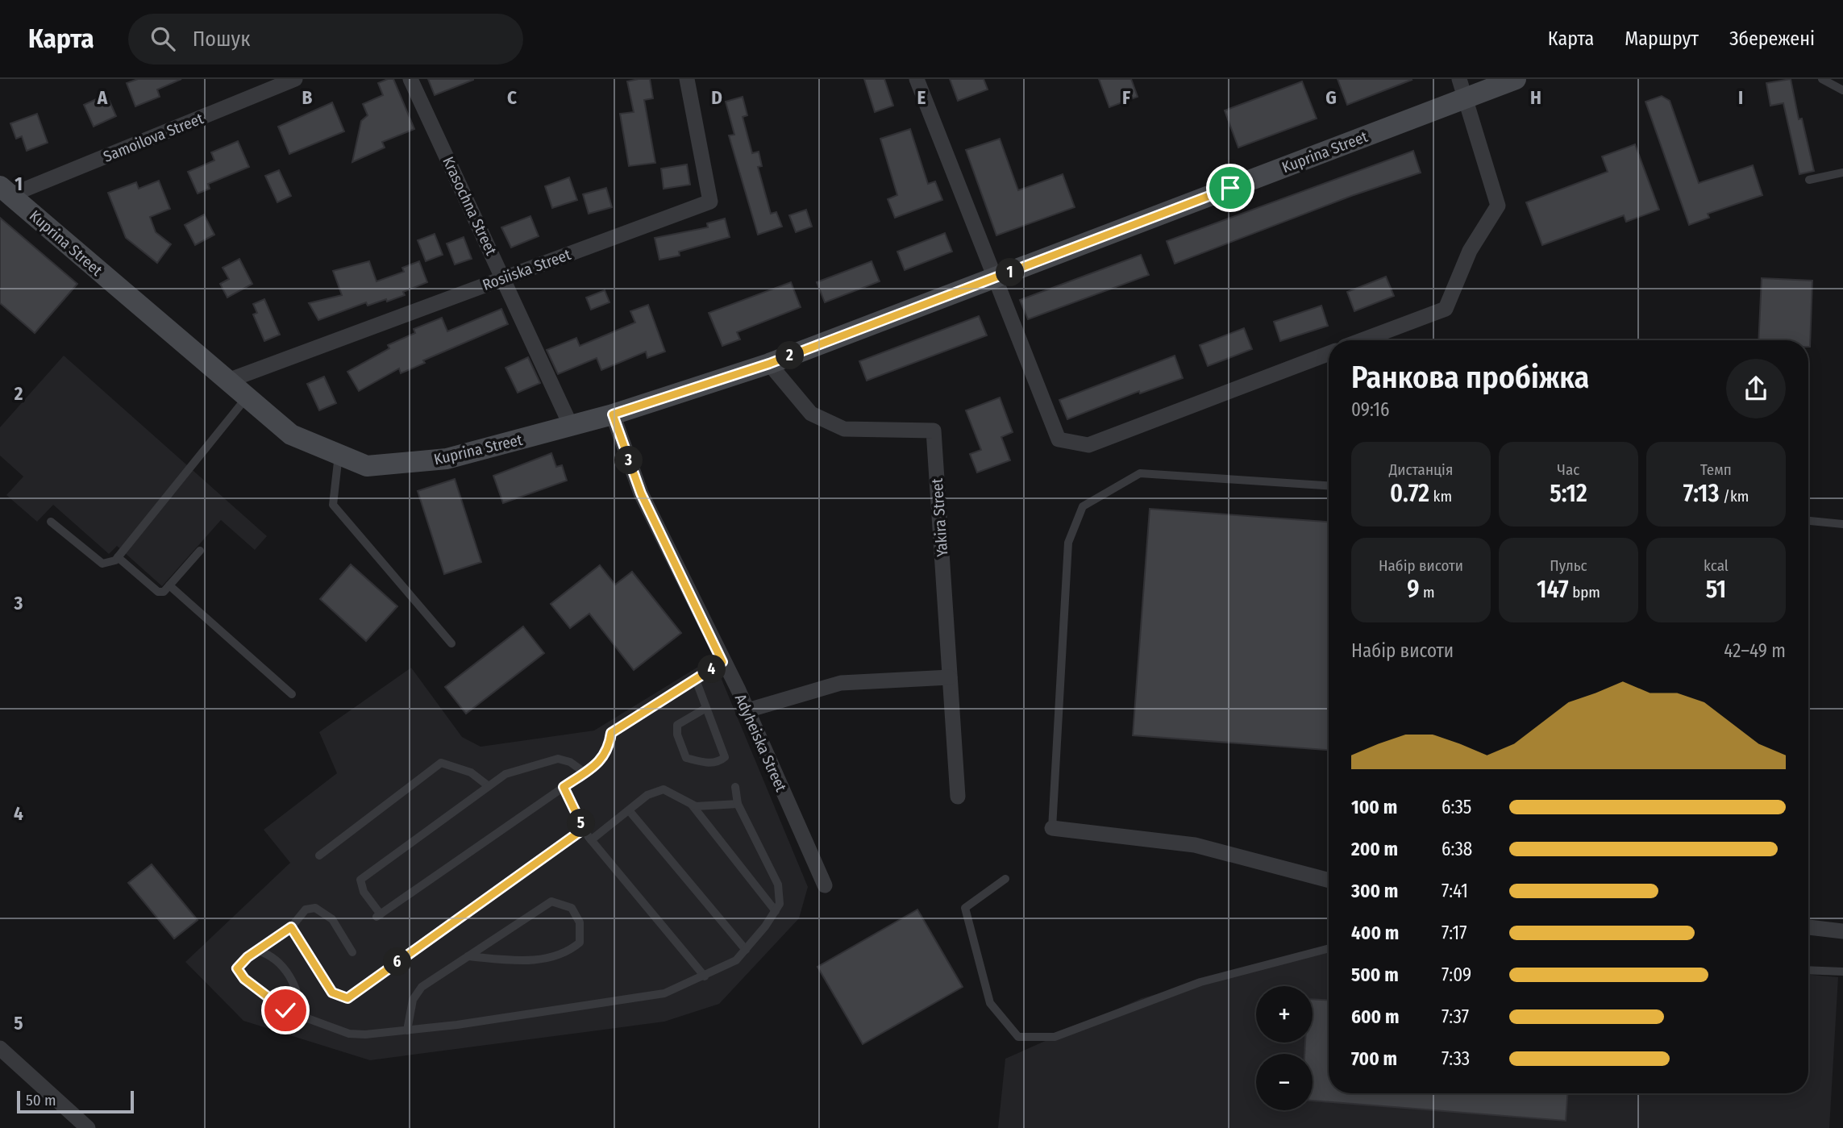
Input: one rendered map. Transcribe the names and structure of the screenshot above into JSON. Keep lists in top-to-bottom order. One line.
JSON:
{"streets":{"main road":["Kuprina Street"],"street":["Samoilova Street","Krasochna Street","Rosiiska Street","Yakira Street","Adyheiska Street"]},"crossings":[["Samoilova Street","Kuprina Street"],["Kuprina Street","Krasochna Street"],["Kuprina Street","Rosiiska Street"],["Kuprina Street","Yakira Street"],["Kuprina Street","Adyheiska Street"],["Krasochna Street","Rosiiska Street"]],"scale_bar":"50 m","page":{"header":"Карта","search":"Пошук","nav":["Карта","Маршрут","Збережені"],"pins":["1","2","3","4","5","6"],"heading":["Ранкова пробіжка","09:16"],"stats":[["Дистанція","0.72 km"],["Час","5:12"],["Темп","7:13 /km"],["Набір висоти","9 m"],["Пульс","147 bpm"],["kcal","51"]],"chart":["Набір висоти","42–49 m"],"list":[{"name":"100 m","note":"6:35"},{"name":"200 m","note":"6:38"},{"name":"300 m","note":"7:41"},{"name":"400 m","note":"7:17"},{"name":"500 m","note":"7:09"},{"name":"600 m","note":"7:37"},{"name":"700 m","note":"7:33"}],"map_buttons":["+","−"],"scale":"50 m"},"grid":{"columns":["A","B","C","D","E","F","G","H","I"],"rows":["1","2","3","4","5"]}}
